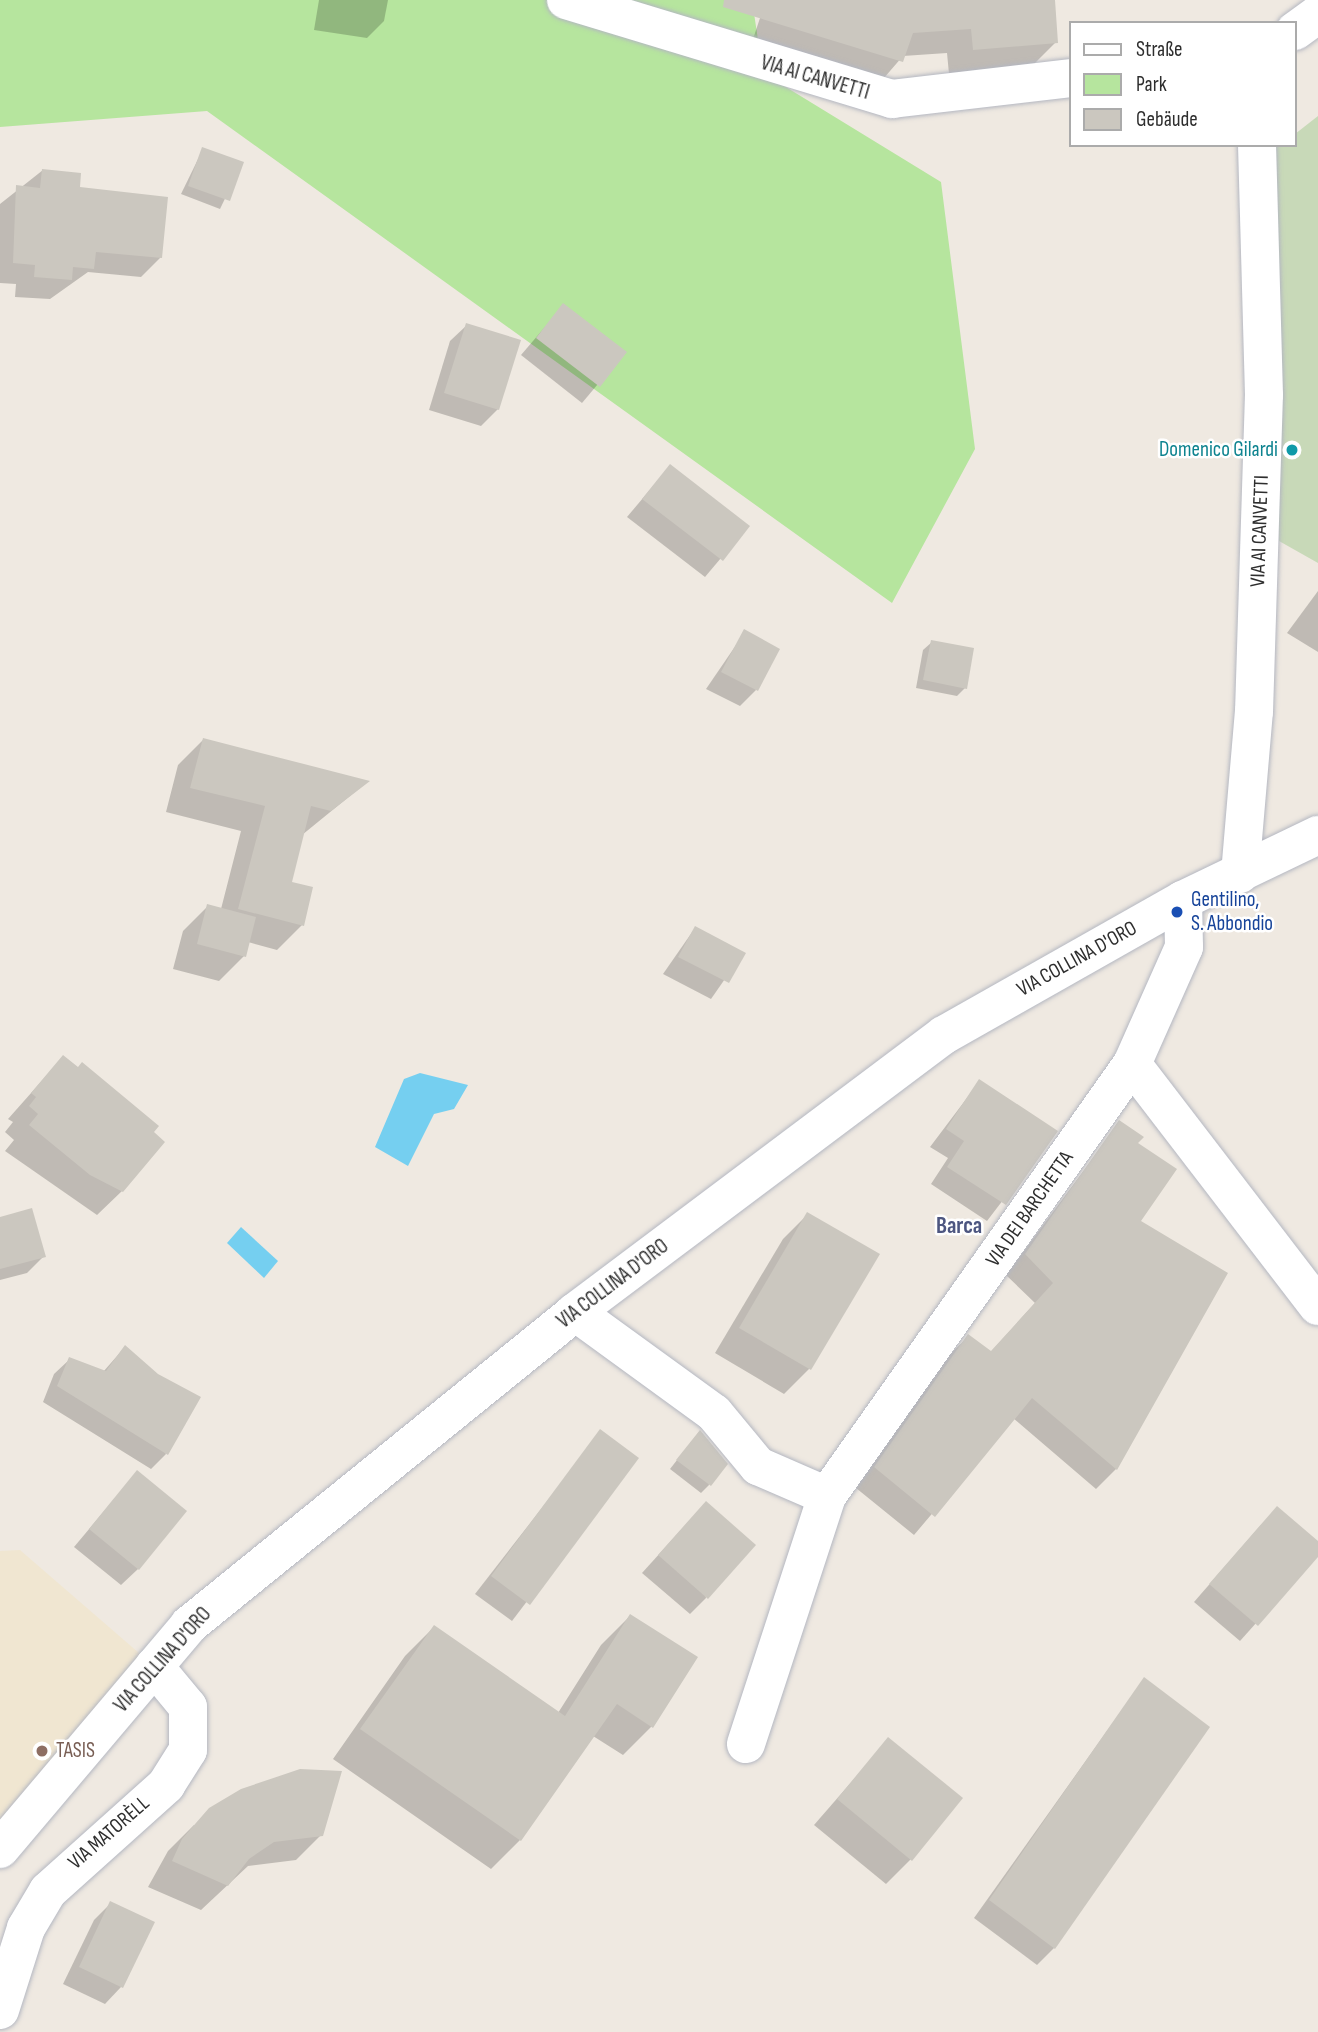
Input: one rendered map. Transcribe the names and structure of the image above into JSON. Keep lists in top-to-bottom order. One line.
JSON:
{"streets":{"street":["VIA AI CANVETTI","VIA COLLINA D'ORO","VIA DEI BARCHETTA","VIA MATORÈLL"]},"crossings":[["VIA AI CANVETTI","VIA COLLINA D'ORO"],["VIA COLLINA D'ORO","VIA DEI BARCHETTA"],["VIA COLLINA D'ORO","VIA MATORÈLL"]],"districts":["Barca"],"places":["Domenico Gilardi","Gentilino, S. Abbondio","TASIS"],"legend":["Straße","Park","Gebäude"]}
